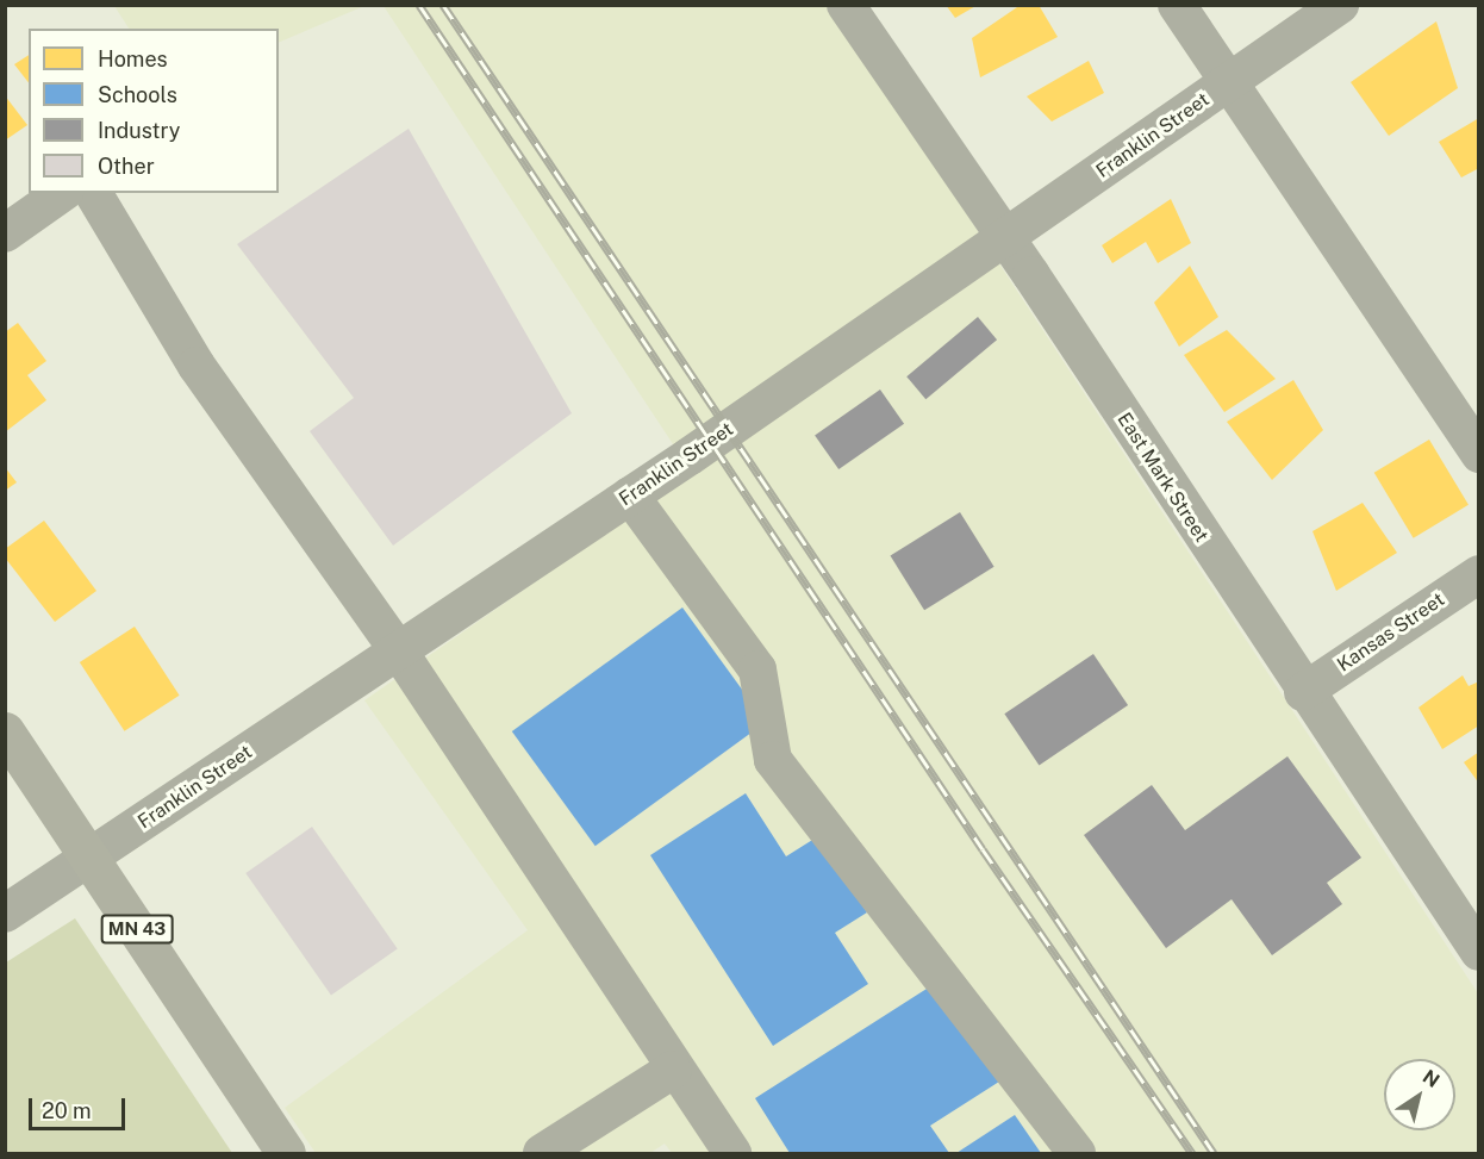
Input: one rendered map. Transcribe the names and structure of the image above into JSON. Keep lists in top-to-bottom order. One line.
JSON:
{"streets":{"main road":["MN 43"],"street":["Franklin Street","East Mark Street","Kansas Street"]},"crossings":[["Franklin Street","East Mark Street"],["Franklin Street","MN 43"],["East Mark Street","Kansas Street"]],"legend":["Homes","Schools","Industry","Other"],"scale_bar":"20 m","north":"top right"}
